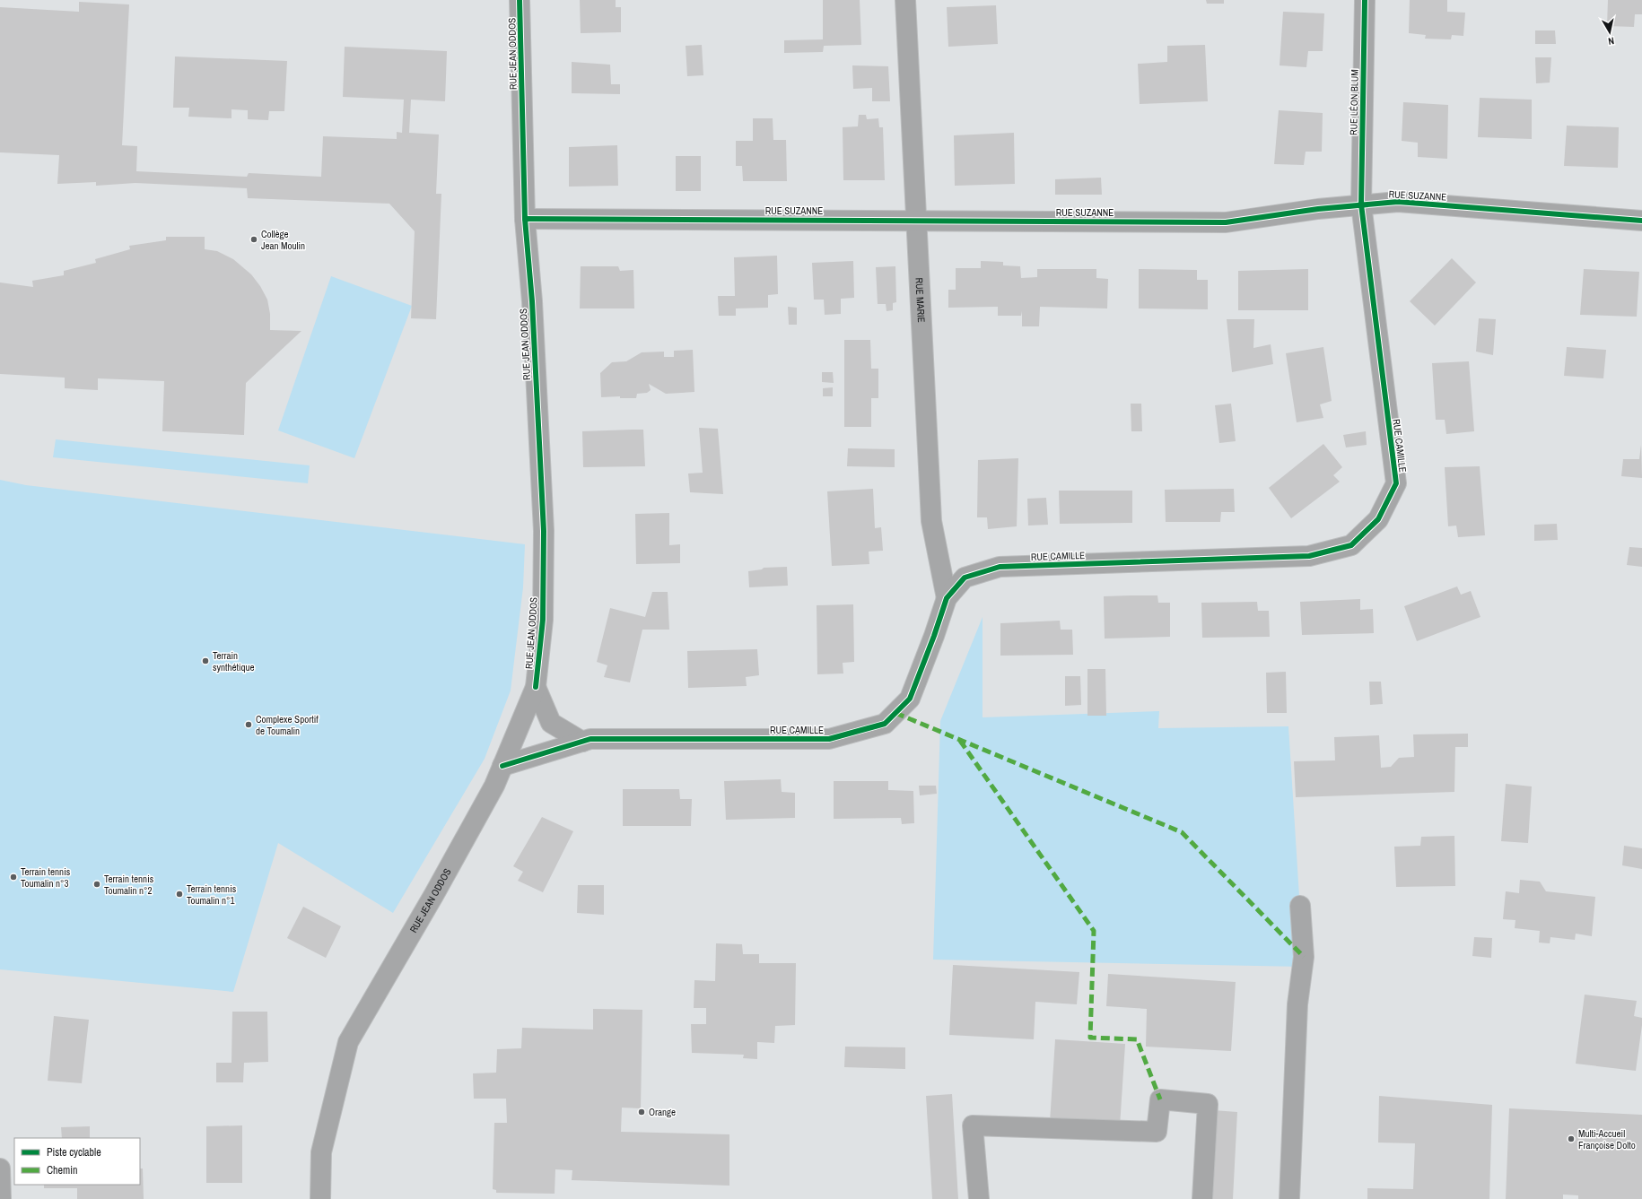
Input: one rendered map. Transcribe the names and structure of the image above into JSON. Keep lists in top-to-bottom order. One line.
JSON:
{"streets":{"street":["RUE JEAN ODDOS","RUE LÉON BLUM","RUE SUZANNE","RUE MARIE","RUE CAMILLE"]},"crossings":[["RUE JEAN ODDOS","RUE SUZANNE"],["RUE JEAN ODDOS","RUE CAMILLE"],["RUE LÉON BLUM","RUE SUZANNE"],["RUE LÉON BLUM","RUE CAMILLE"],["RUE SUZANNE","RUE MARIE"],["RUE SUZANNE","RUE CAMILLE"],["RUE MARIE","RUE CAMILLE"]],"places":["Collège Jean Moulin","Terrain synthétique","Complexe Sportif de Toumalin","Terrain tennis Toumalin n°3","Terrain tennis Toumalin n°2","Terrain tennis Toumalin n°1","Orange","Multi-Accueil Françoise Dolto"],"legend":["Piste cyclable","Chemin"],"north":"bottom"}
